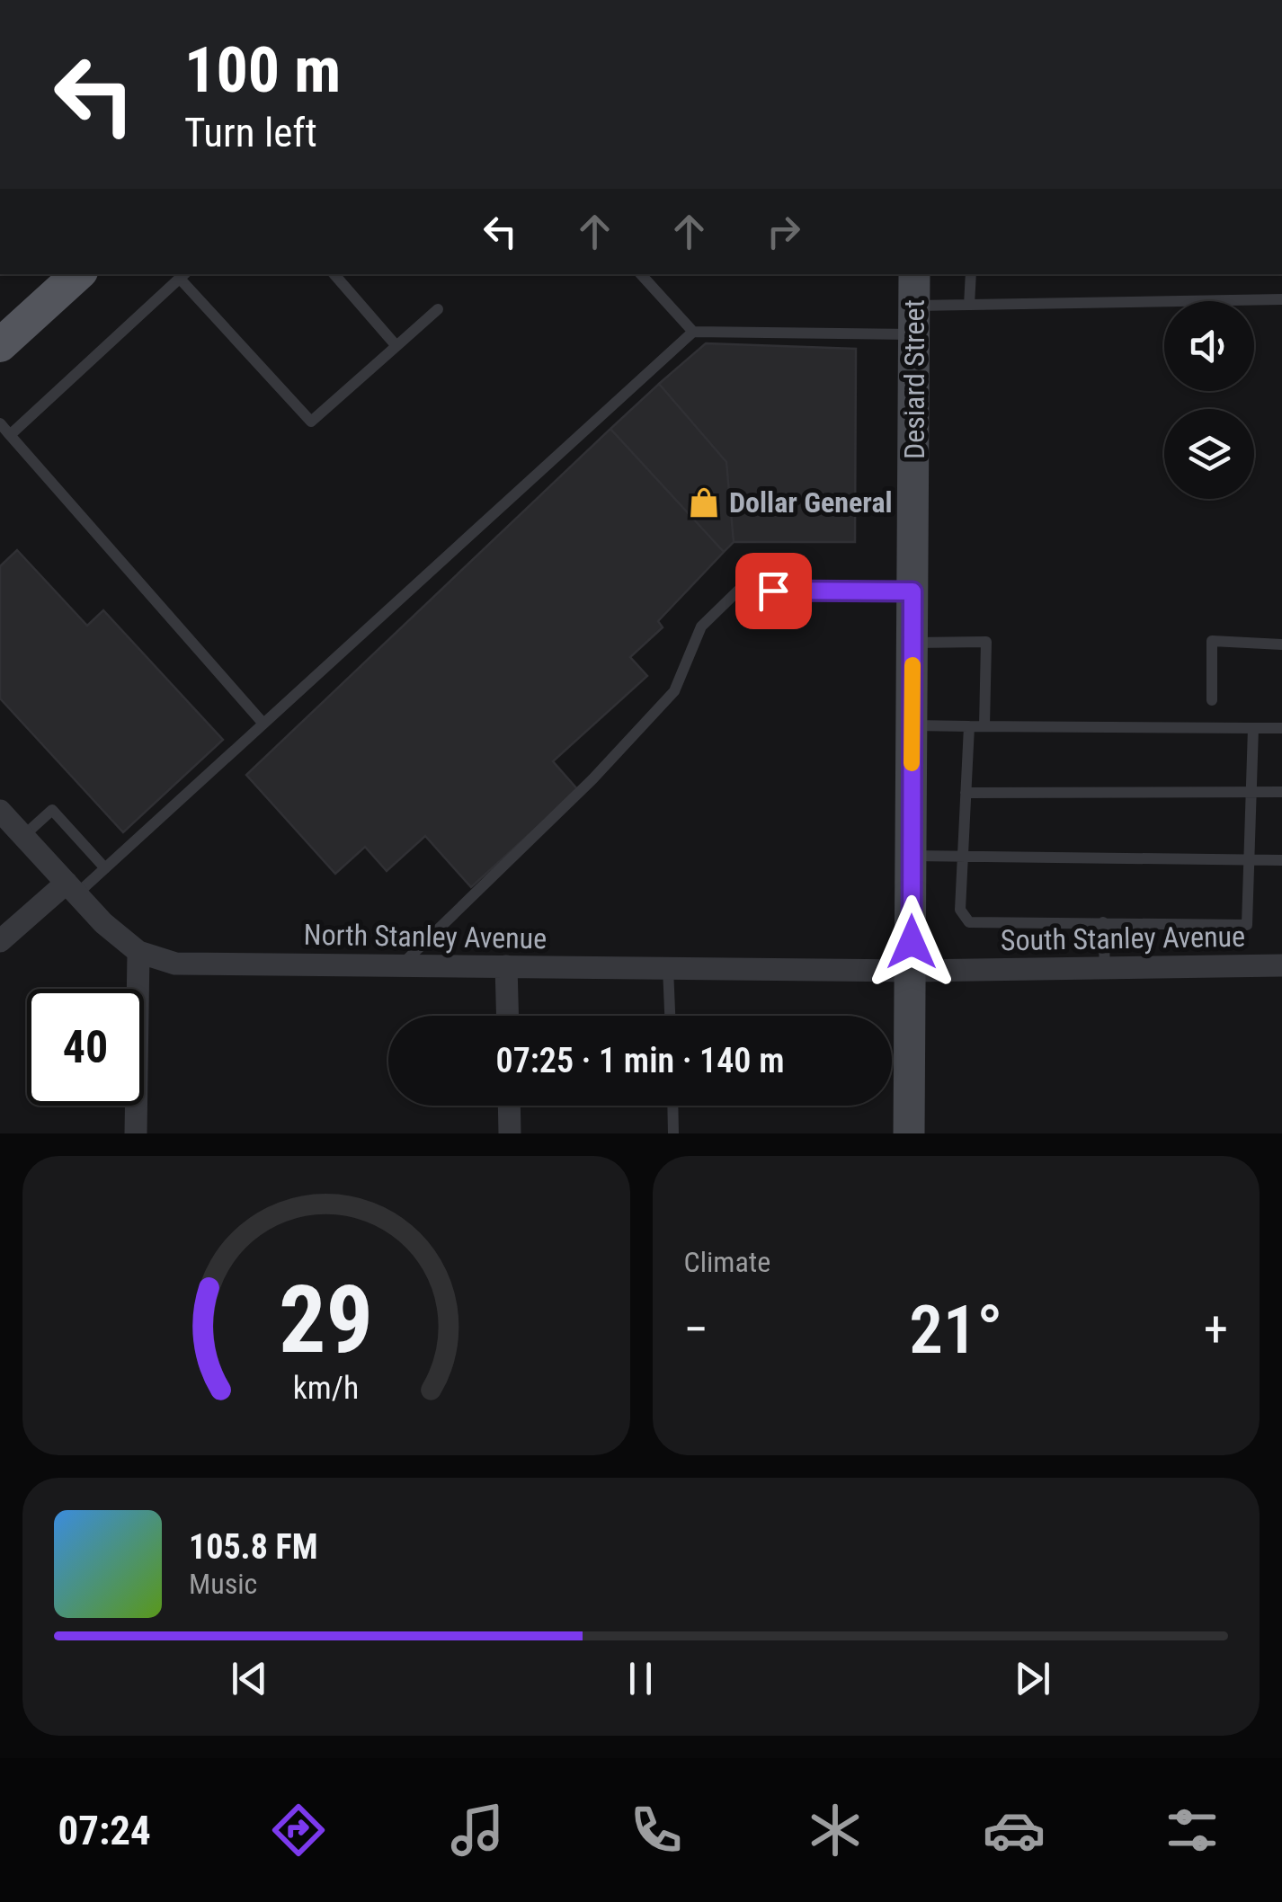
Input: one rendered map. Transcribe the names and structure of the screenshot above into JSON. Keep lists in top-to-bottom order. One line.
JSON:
{"streets":{"street":["Desiard Street","North Stanley Avenue","South Stanley Avenue"]},"crossings":[["Desiard Street","North Stanley Avenue"],["Desiard Street","South Stanley Avenue"],["North Stanley Avenue","South Stanley Avenue"]],"places":{"shop":["Dollar General"]},"page":{"turn":["100 m","Turn left"],"limit":"40","trip":"07:25 · 1 min · 140 m","tile":"Climate","heat":["−","21°","+"],"song":["105.8 FM","Music"],"tabs":"07:24","gauge":["29","km/h"]}}
